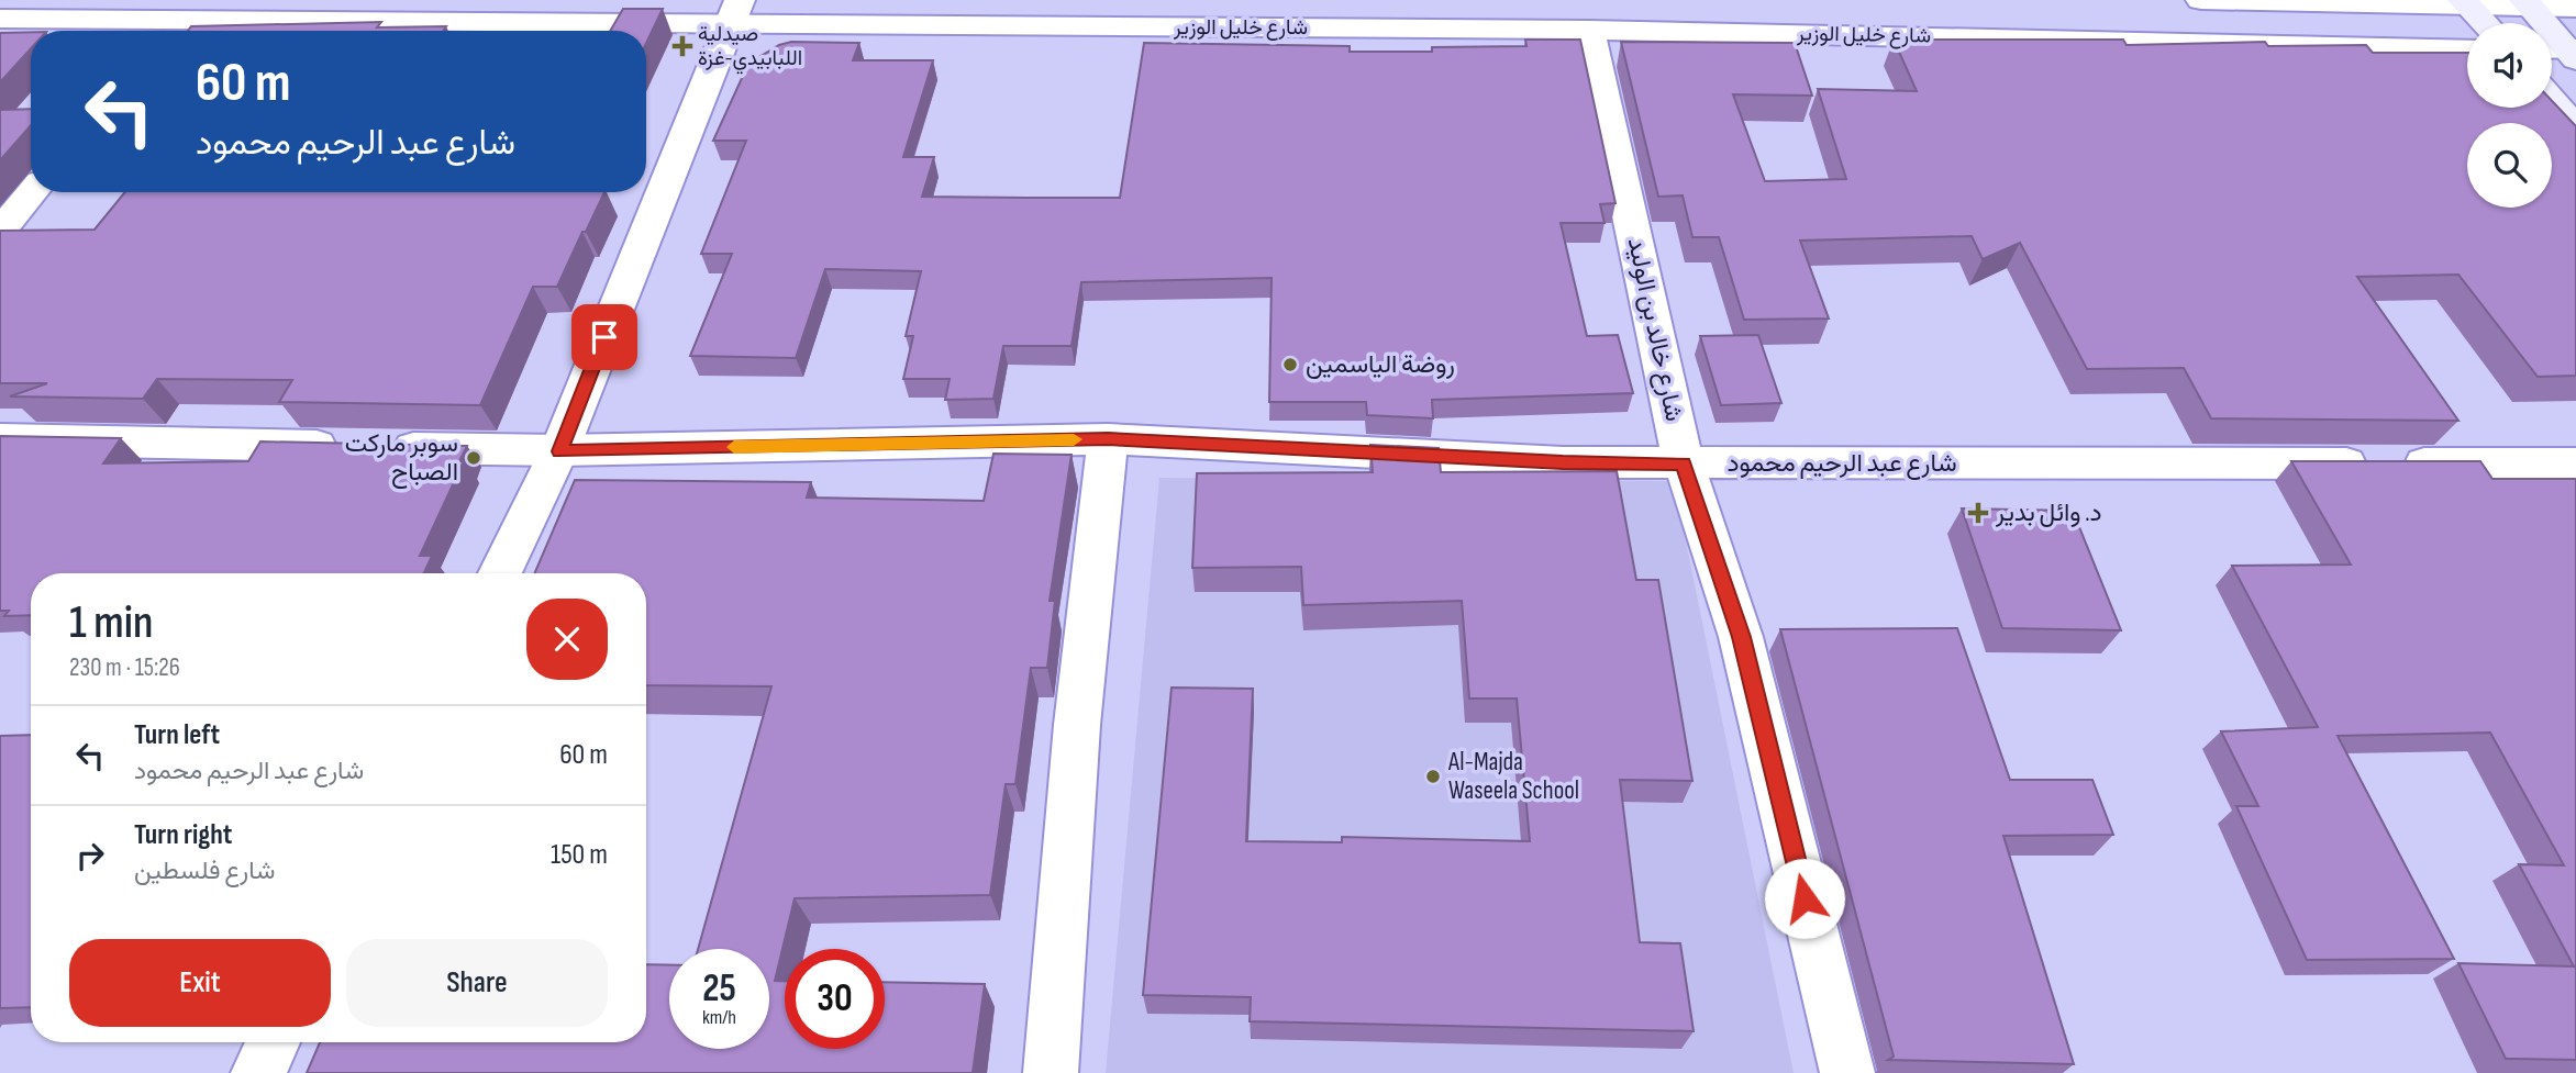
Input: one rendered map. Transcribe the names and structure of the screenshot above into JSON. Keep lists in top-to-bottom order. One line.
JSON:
{"streets":{"street":["شارع خليل الوزير","شارع خالد بن الوليد","شارع عبد الرحيم محمود"]},"crossings":[["شارع خليل الوزير","شارع خالد بن الوليد"],["شارع خالد بن الوليد","شارع عبد الرحيم محمود"]],"places":{"health":["صيدلية اللبابيدي-غزة","د. وائل بدير"],"other":["روضة الياسمين","سوبر ماركت الصباح","Al-Majda Waseela School"]},"page":{"turn":["60 m","شارع عبد الرحيم محمود"],"heading":["1 min","230 m · 15:26"],"list":[{"name":"Turn left","note":"شارع عبد الرحيم محمود","value":"60 m"},{"name":"Turn right","note":"شارع فلسطين","value":"150 m"}],"buttons":["Exit","Share"],"speed":"25 km/h","limit":"30"}}
